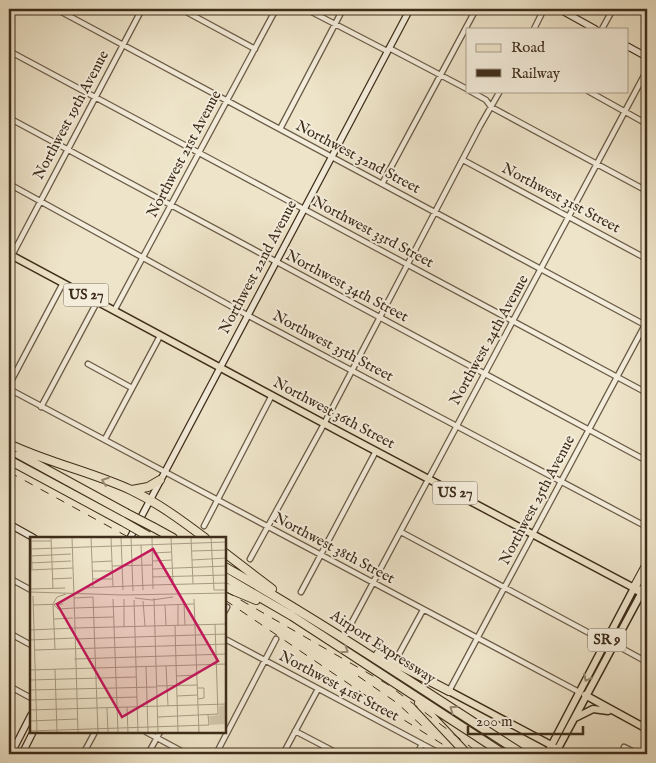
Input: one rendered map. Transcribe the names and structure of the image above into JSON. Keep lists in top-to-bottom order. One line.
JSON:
{"streets":{"highway":["US 27","Northwest 36th Street","SR 9","Airport Expressway"],"main road":["Northwest 22nd Avenue","Northwest 38th Street"],"street":["Northwest 19th Avenue","Northwest 21st Avenue","Northwest 32nd Street","Northwest 31st Street","Northwest 33rd Street","Northwest 34th Street","Northwest 24th Avenue","Northwest 35th Street","Northwest 25th Avenue","Northwest 41st Street"]},"crossings":[["Northwest 19th Avenue","Northwest 32nd Street"],["Northwest 19th Avenue","Northwest 33rd Street"],["Northwest 19th Avenue","Northwest 34th Street"],["Northwest 19th Avenue","Northwest 35th Street"],["Northwest 19th Avenue","Northwest 36th Street"],["Northwest 21st Avenue","Northwest 32nd Street"],["Northwest 21st Avenue","Northwest 33rd Street"],["Northwest 21st Avenue","Northwest 34th Street"],["Northwest 21st Avenue","Northwest 35th Street"],["Northwest 21st Avenue","Northwest 36th Street"],["Northwest 32nd Street","Northwest 22nd Avenue"],["Northwest 32nd Street","Northwest 24th Avenue"],["Northwest 32nd Street","Northwest 25th Avenue"],["Northwest 31st Street","Northwest 24th Avenue"],["Northwest 33rd Street","Northwest 22nd Avenue"],["Northwest 33rd Street","Northwest 24th Avenue"],["Northwest 33rd Street","Northwest 25th Avenue"],["Northwest 22nd Avenue","Northwest 34th Street"],["Northwest 22nd Avenue","Northwest 35th Street"],["Northwest 22nd Avenue","Northwest 36th Street"],["Northwest 22nd Avenue","Northwest 38th Street"],["Northwest 34th Street","Northwest 24th Avenue"],["Northwest 34th Street","Northwest 25th Avenue"],["Northwest 24th Avenue","Northwest 35th Street"],["Northwest 24th Avenue","Northwest 36th Street"],["Northwest 24th Avenue","Northwest 38th Street"],["Northwest 35th Street","Northwest 25th Avenue"],["Northwest 36th Street","Northwest 25th Avenue"],["Northwest 36th Street","SR 9"],["Northwest 25th Avenue","Northwest 38th Street"],["Northwest 38th Street","SR 9"]],"legend":["Road","Railway"],"scale_bar":"200 m"}
